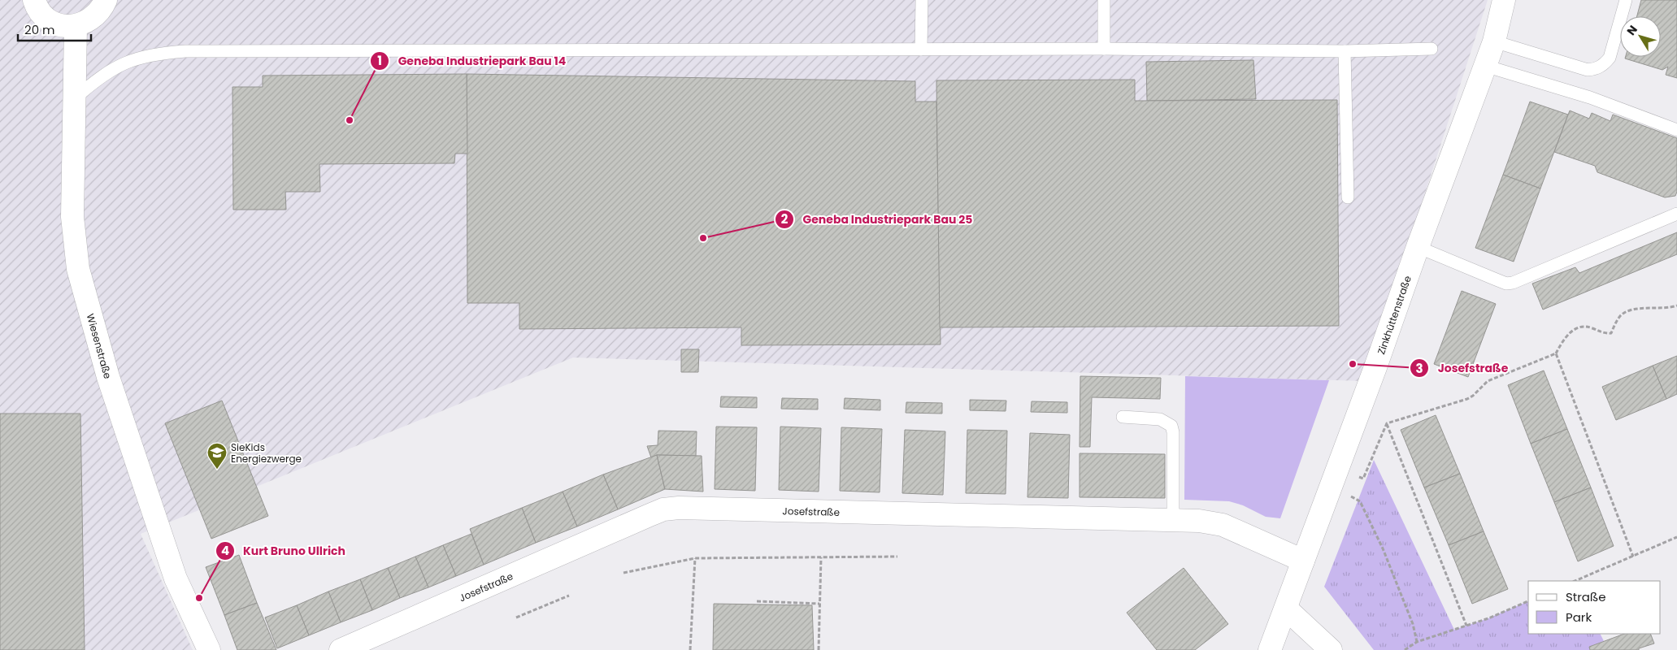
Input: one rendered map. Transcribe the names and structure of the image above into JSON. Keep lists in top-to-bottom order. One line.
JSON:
{"streets":{"street":["Zinkhüttenstraße","Wiesenstraße","Josefstraße"]},"crossings":[["Zinkhüttenstraße","Josefstraße"]],"places":{"other":["Geneba Industriepark Bau 14","Geneba Industriepark Bau 25","Josefstraße","Kurt Bruno Ullrich"],"school or university":["SieKids Energiezwerge"]},"legend":["Straße","Park"],"scale_bar":"20 m","north":"top left"}
